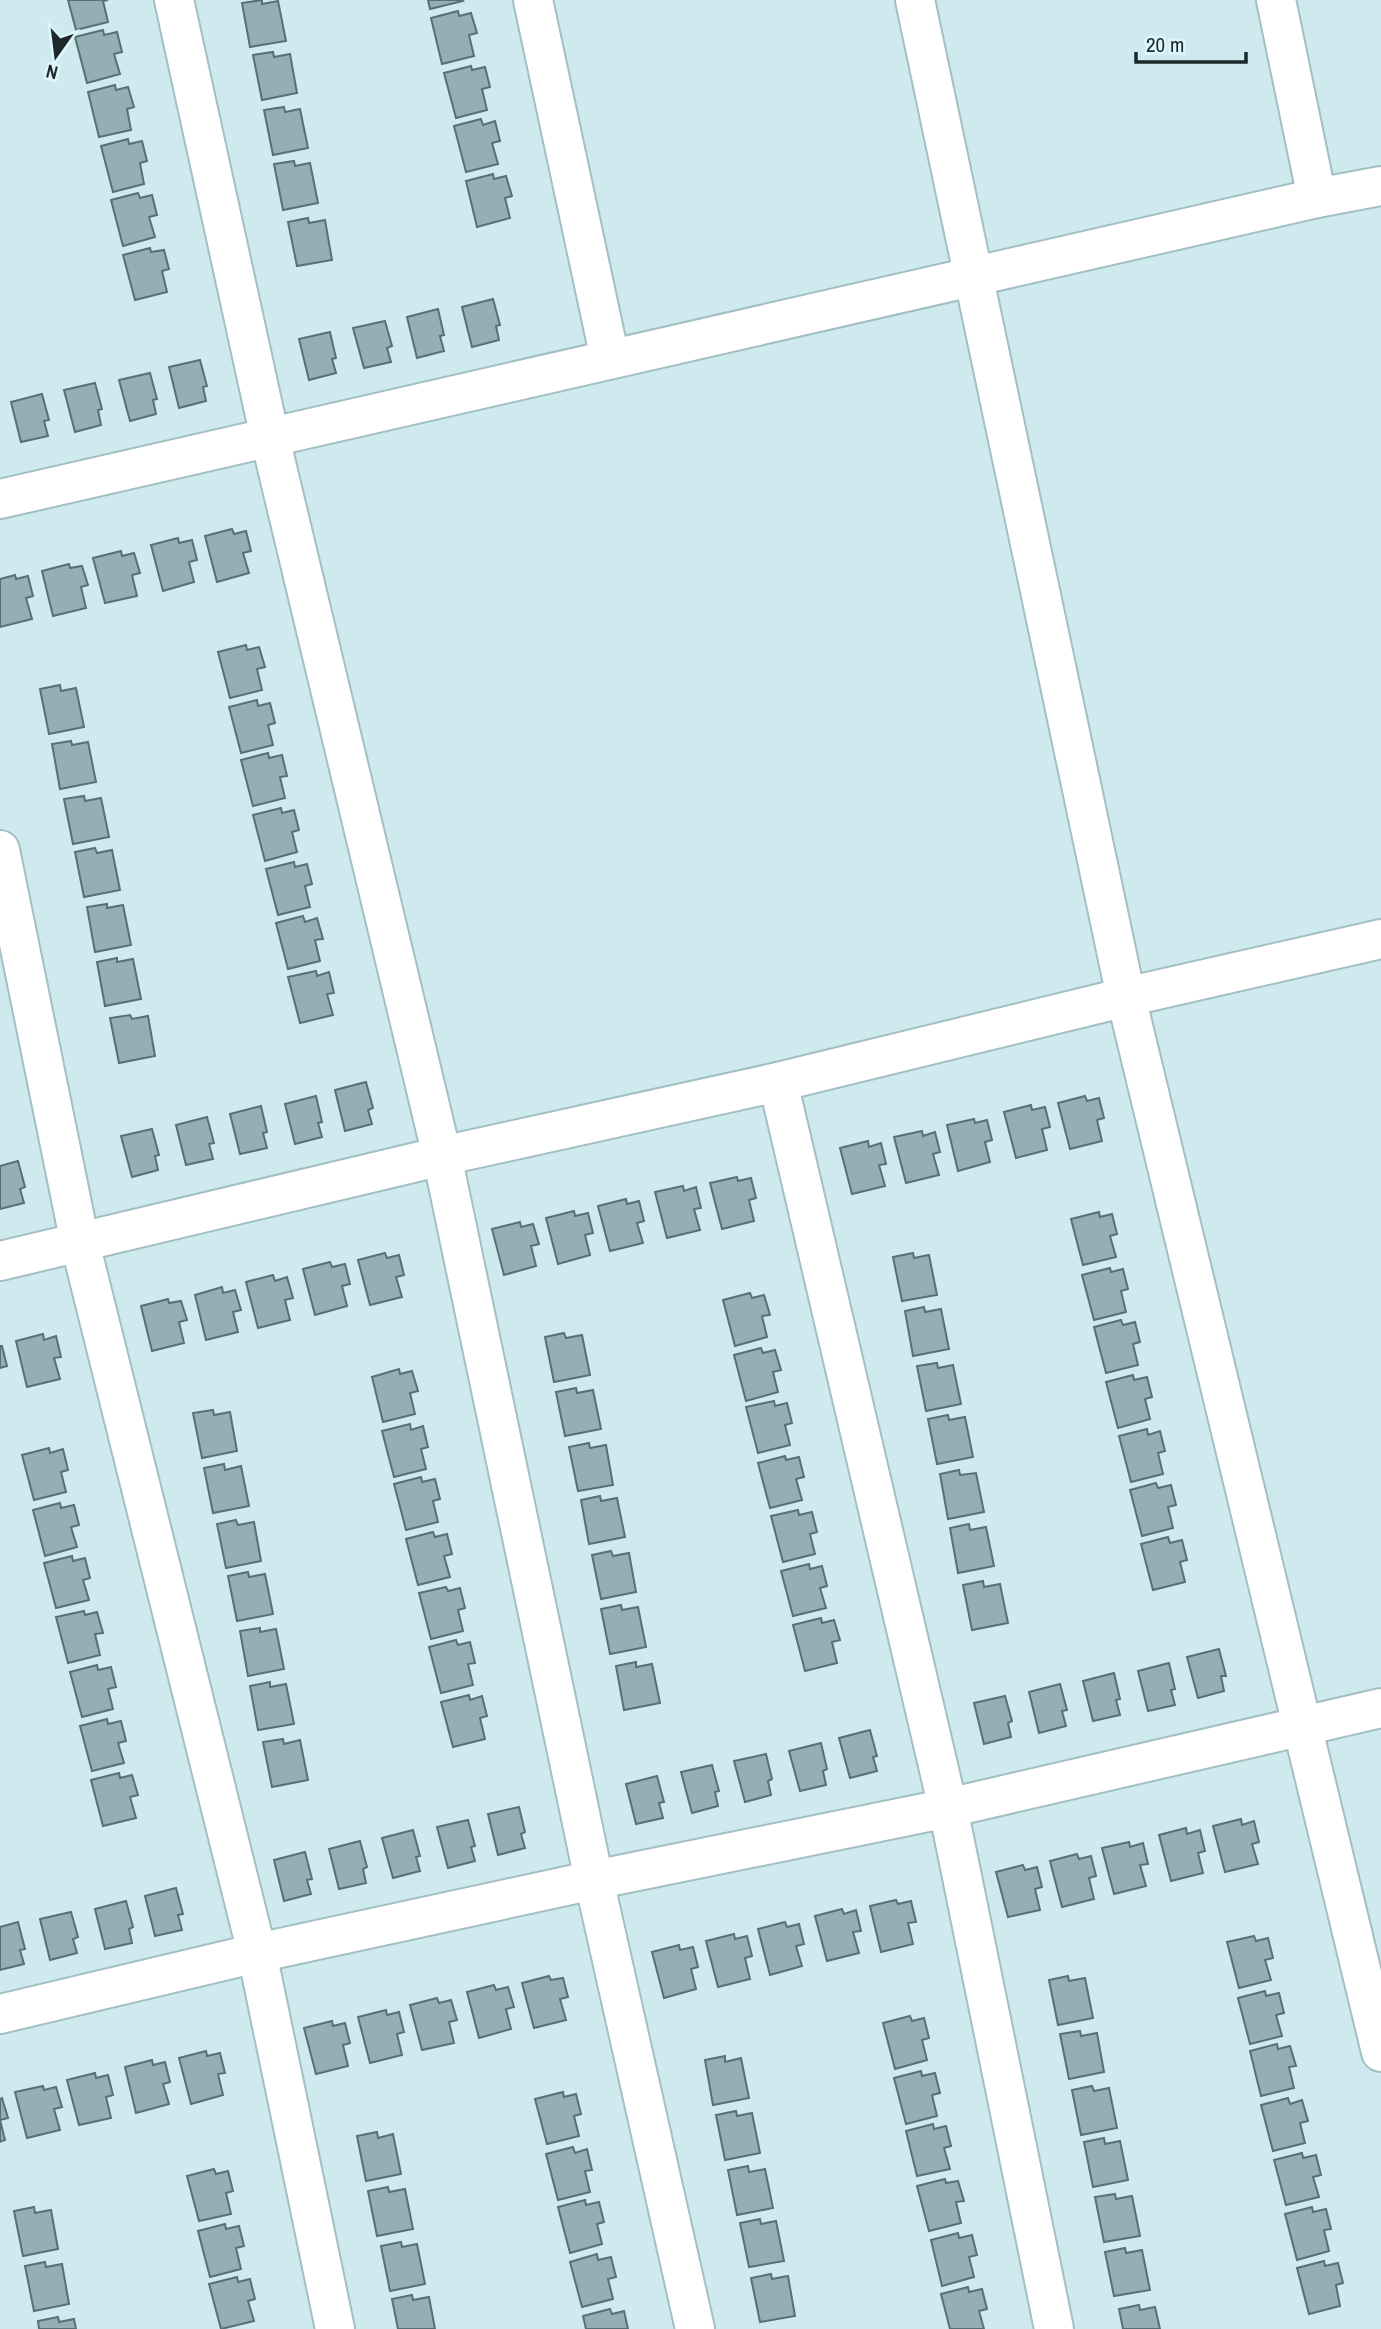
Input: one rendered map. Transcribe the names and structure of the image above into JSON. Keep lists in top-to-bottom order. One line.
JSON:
{"scale_bar":"20 m","north":"bottom"}
